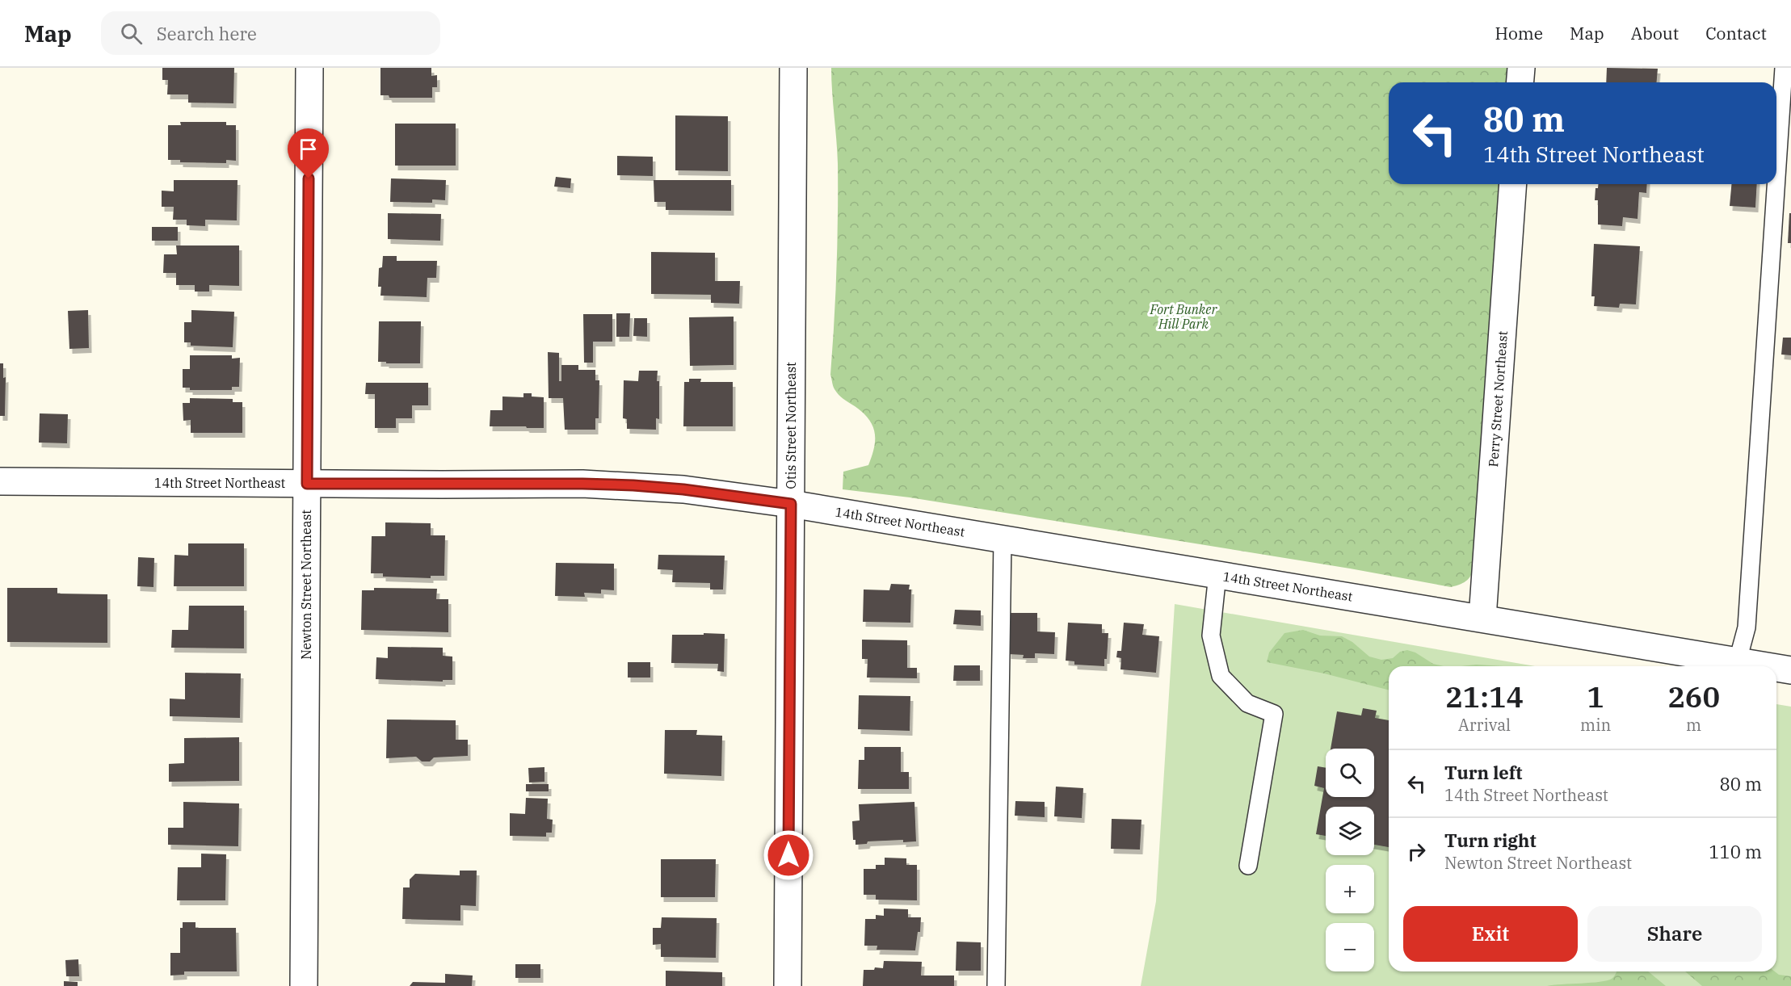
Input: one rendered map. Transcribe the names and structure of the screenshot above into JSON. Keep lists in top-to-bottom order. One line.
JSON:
{"streets":{"street":["Perry Street Northeast","Otis Street Northeast","14th Street Northeast","Newton Street Northeast"]},"crossings":[["Perry Street Northeast","14th Street Northeast"],["Otis Street Northeast","14th Street Northeast"],["14th Street Northeast","Newton Street Northeast"]],"parks":["Fort Bunker Hill Park"],"page":{"header":"Map","search":"Search here","nav":["Home","Map","About","Contact"],"turn":["80 m","14th Street Northeast"],"eta":["21:14","Arrival","1","min","260","m"],"map_buttons":["+","−"],"list":[{"name":"Turn left","note":"14th Street Northeast","value":"80 m"},{"name":"Turn right","note":"Newton Street Northeast","value":"110 m"}],"buttons":["Exit","Share"]}}
